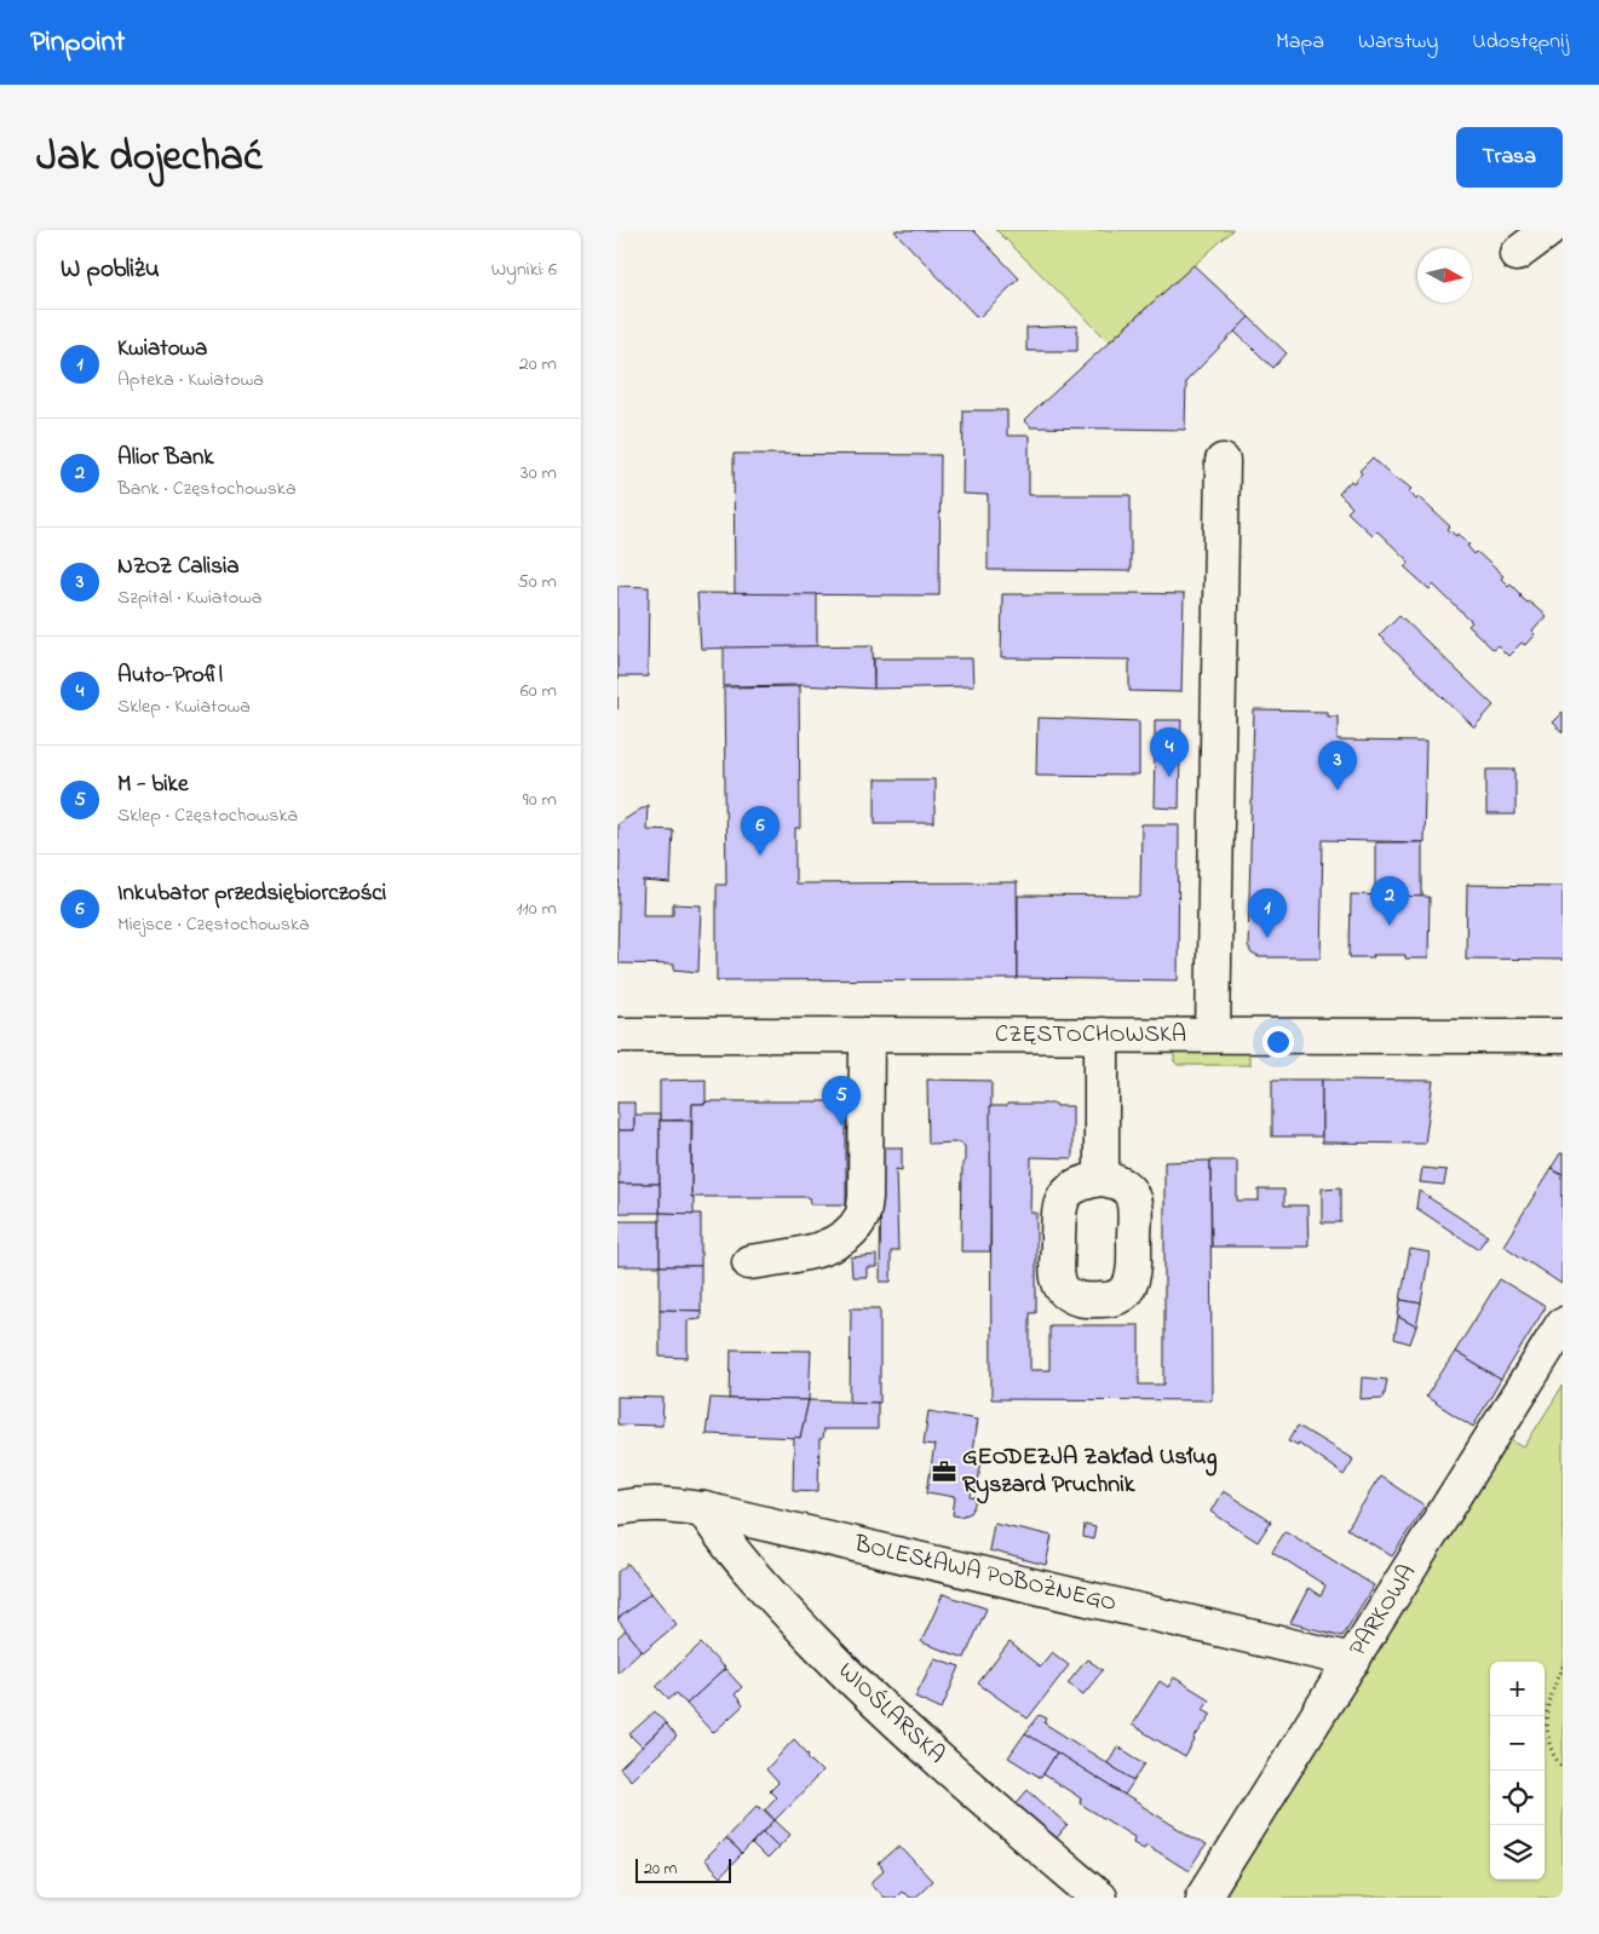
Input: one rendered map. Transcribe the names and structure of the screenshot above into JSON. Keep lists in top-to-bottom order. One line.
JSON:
{"streets":{"street":["CZĘSTOCHOWSKA","BOLESŁAWA POBOŻNEGO","PARKOWA","WIOŚLARSKA"]},"crossings":[["BOLESŁAWA POBOŻNEGO","PARKOWA"],["BOLESŁAWA POBOŻNEGO","WIOŚLARSKA"]],"places":{"office":["GEODEZJA Zakład Usług Ryszard Pruchnik"]},"scale_bar":"20 m","north":"right","page":{"header":"Pinpoint","nav":["Mapa","Warstwy","Udostępnij"],"title":"Jak dojechać","buttons":"Trasa","heading":["W pobliżu","Wyniki: 6"],"list":[{"mark":"1","name":"Kwiatowa","note":"Apteka · Kwiatowa","value":"20 m"},{"mark":"2","name":"Alior Bank","note":"Bank · Częstochowska","value":"30 m"},{"mark":"3","name":"NZOZ Calisia","note":"Szpital · Kwiatowa","value":"50 m"},{"mark":"4","name":"Auto-Profil","note":"Sklep · Kwiatowa","value":"60 m"},{"mark":"5","name":"M - bike","note":"Sklep · Częstochowska","value":"90 m"},{"mark":"6","name":"Inkubator przedsiębiorczości","note":"Miejsce · Częstochowska","value":"110 m"}],"pins":["4","3","6","2","1","5"],"map_buttons":["+","−"],"scale":"20 m"}}
